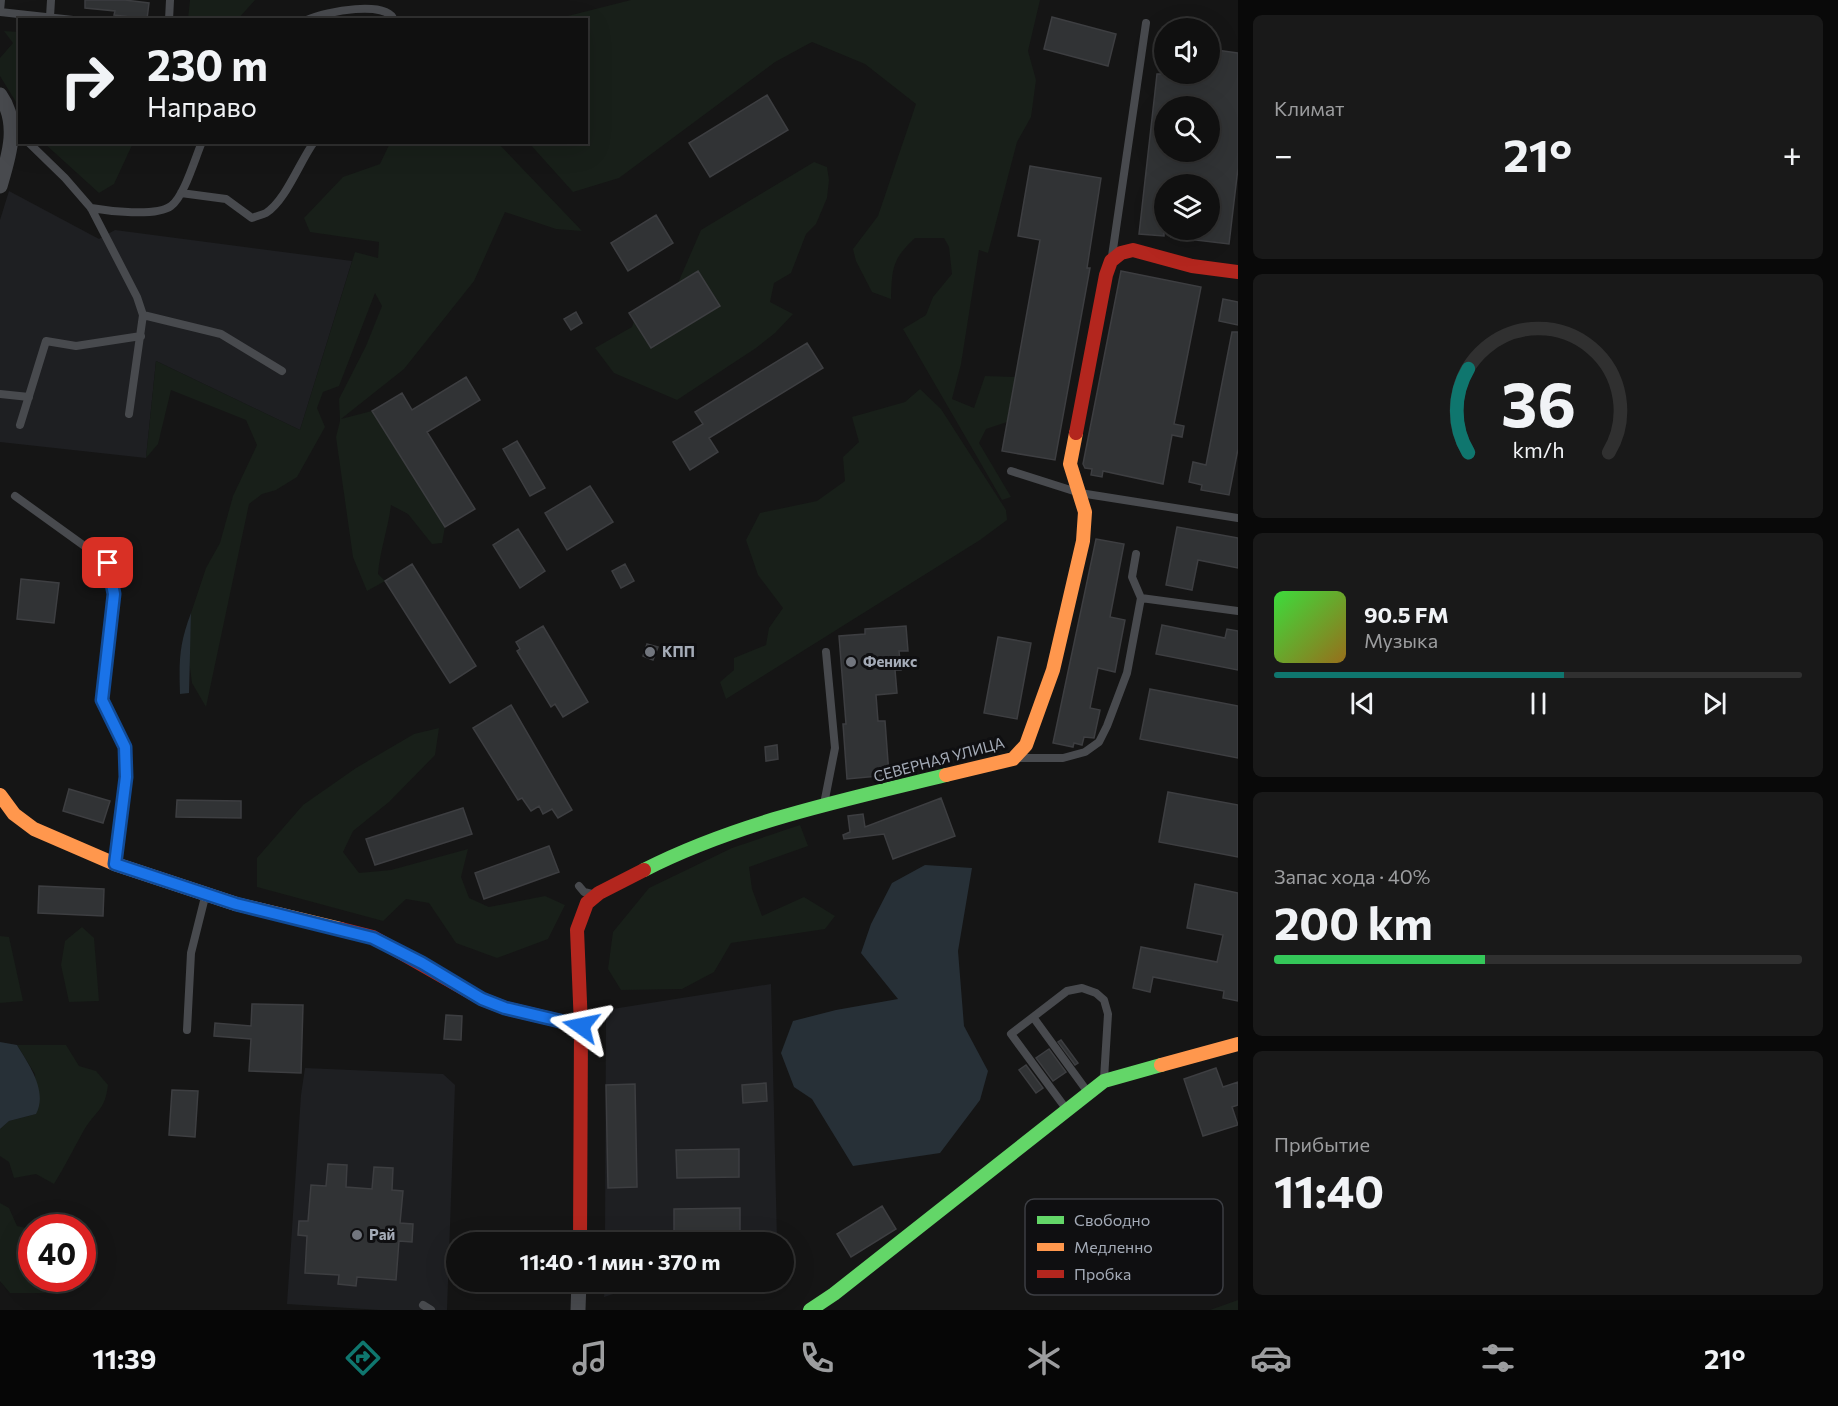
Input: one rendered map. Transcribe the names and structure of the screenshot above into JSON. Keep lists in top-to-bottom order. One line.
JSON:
{"streets":{"street":["СЕВЕРНАЯ УЛИЦА"]},"places":["КПП","Феникс","Рай"],"legend":["Свободно","Медленно","Пробка"],"page":{"tile":["Климат",["Запас хода · 40%","200 km"],["Прибытие","11:40"]],"turn":["230 m","Направо"],"heat":["−","21°","+"],"song":["90.5 FM","Музыка"],"limit":"40","trip":"11:40 · 1 мин · 370 m","tabs":["11:39","21°"],"gauge":["36","km/h"]}}
